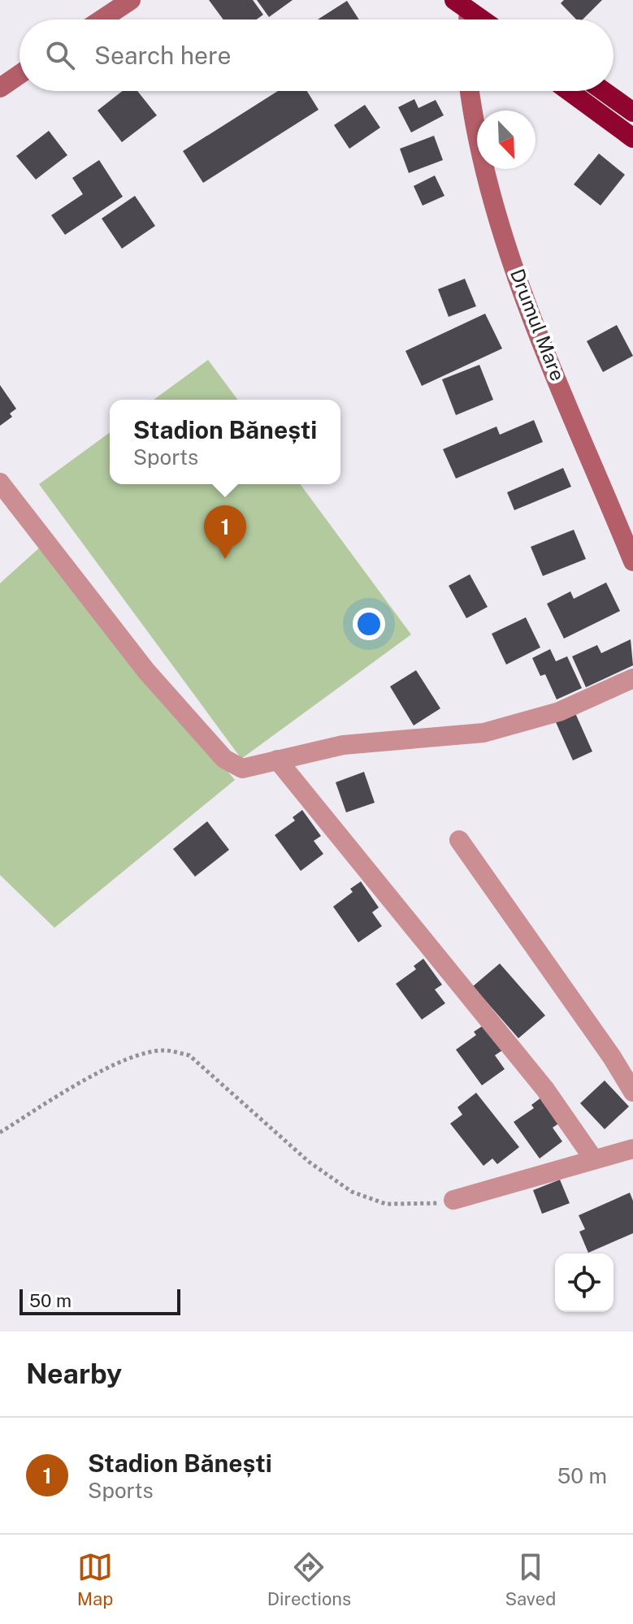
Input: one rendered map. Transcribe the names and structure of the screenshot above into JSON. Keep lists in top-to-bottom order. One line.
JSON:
{"streets":{"street":["Drumul Mare"]},"scale_bar":"50 m","north":"bottom right","page":{"search":"Search here","popup":["Stadion Bănești","Sports"],"pins":"1","scale":"50 m","heading":"Nearby","list":[{"mark":"1","name":"Stadion Bănești","note":"Sports","value":"50 m"}],"nav":["Map","Directions","Saved"]}}
